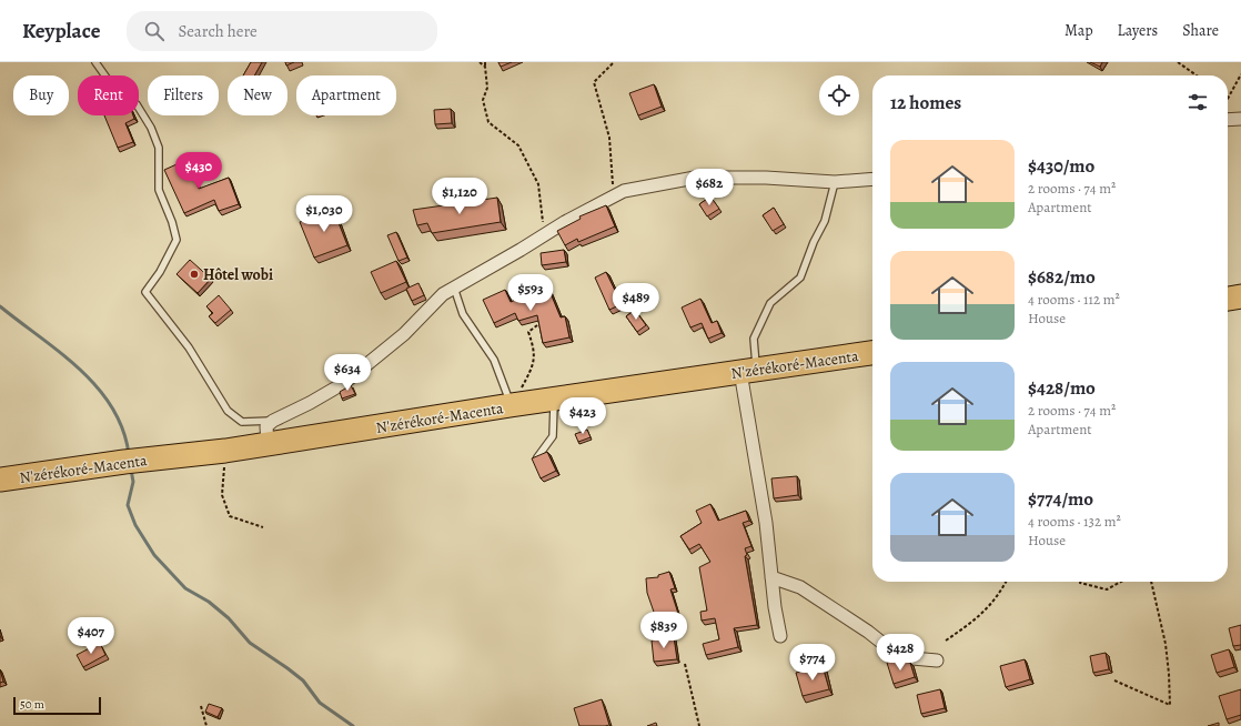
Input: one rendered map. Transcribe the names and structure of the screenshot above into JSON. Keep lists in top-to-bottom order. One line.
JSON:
{"streets":{"highway":["N'zérékoré-Macenta"]},"places":["Hôtel wobi"],"scale_bar":"50 m","page":{"header":"Keyplace","search":"Search here","nav":["Map","Layers","Share"],"chip":["Buy","Rent","Filters","New","Apartment"],"heading":"12 homes","list":[{"name":"$430/mo","note":"2 rooms · 74 m² · Apartment"},{"name":"$682/mo","note":"4 rooms · 112 m² · House"},{"name":"$428/mo","note":"2 rooms · 74 m² · Apartment"},{"name":"$774/mo","note":"4 rooms · 132 m² · House"}],"price":["$430","$682","$1,120","$1,030","$593","$489","$634","$423","$839","$407","$428","$774"],"scale":"50 m"}}
